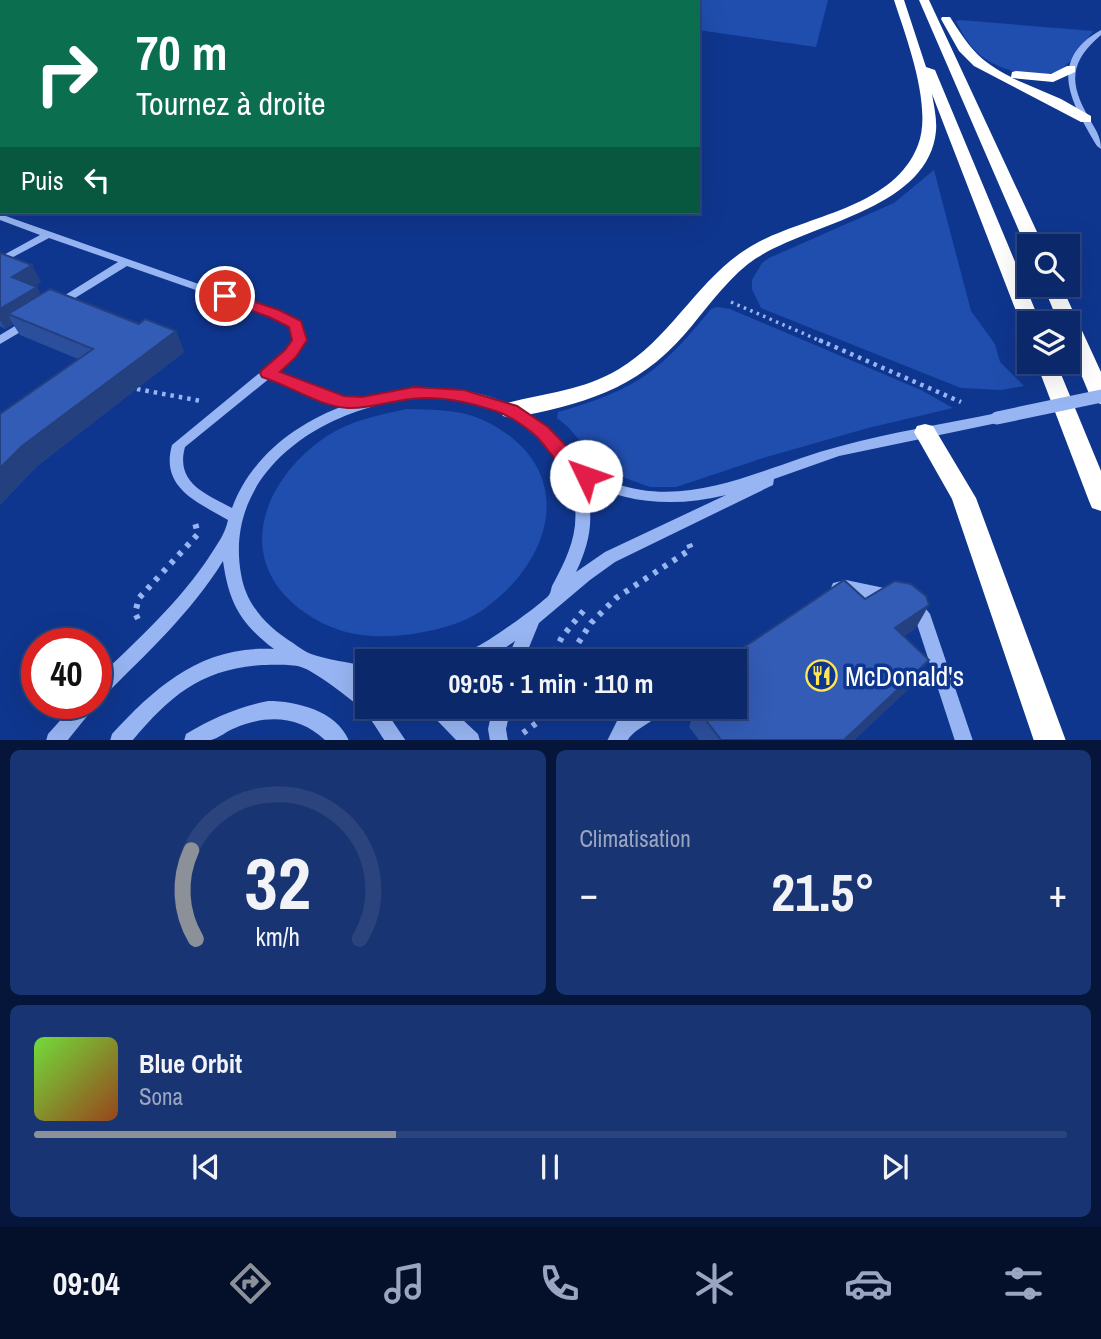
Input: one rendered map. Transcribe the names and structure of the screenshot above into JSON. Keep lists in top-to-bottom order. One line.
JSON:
{"places":{"restaurant":["McDonald's"]},"page":{"turn":["70 m","Tournez à droite"],"then":"Puis","limit":"40","trip":"09:05 · 1 min · 110 m","tile":"Climatisation","heat":["−","21.5°","+"],"song":["Blue Orbit","Sona"],"tabs":"09:04","gauge":["32","km/h"]}}
